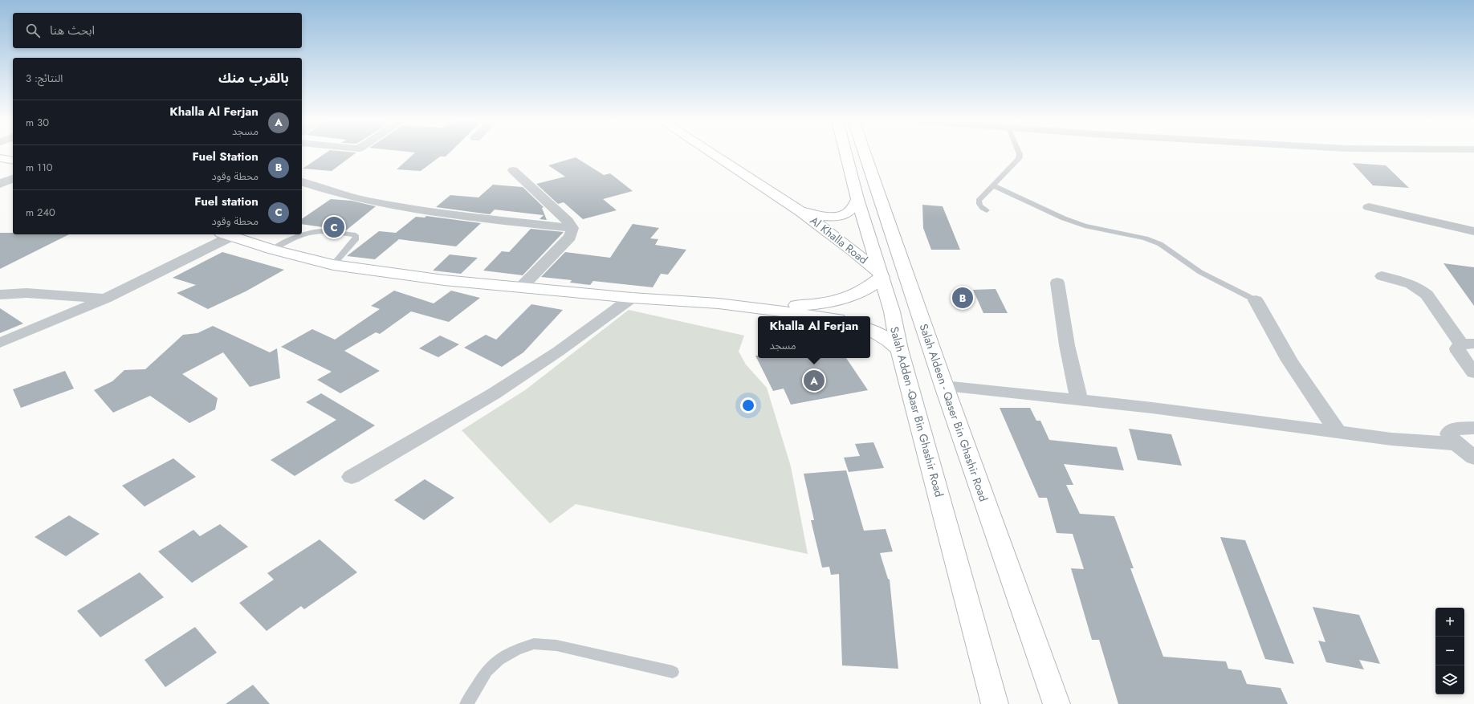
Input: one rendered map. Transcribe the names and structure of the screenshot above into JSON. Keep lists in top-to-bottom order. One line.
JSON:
{"streets":{"main road":["Al Khalla Road","Salah Adden -Qasr Bin Ghashir Road","Salah Aldeen - Qaser Bin Ghashir Road"]},"crossings":[["Al Khalla Road","Salah Adden -Qasr Bin Ghashir Road"]],"page":{"search":"ابحث هنا","heading":["بالقرب منك","النتائج: 3"],"list":[{"mark":"A","name":"Khalla Al Ferjan","note":"مسجد","value":"30 m"},{"mark":"B","name":"Fuel Station","note":"محطة وقود","value":"110 m"},{"mark":"C","name":"Fuel station","note":"محطة وقود","value":"240 m"}],"pins":["C","B","A"],"popup":["Khalla Al Ferjan","مسجد"],"map_buttons":["+","−"]}}
